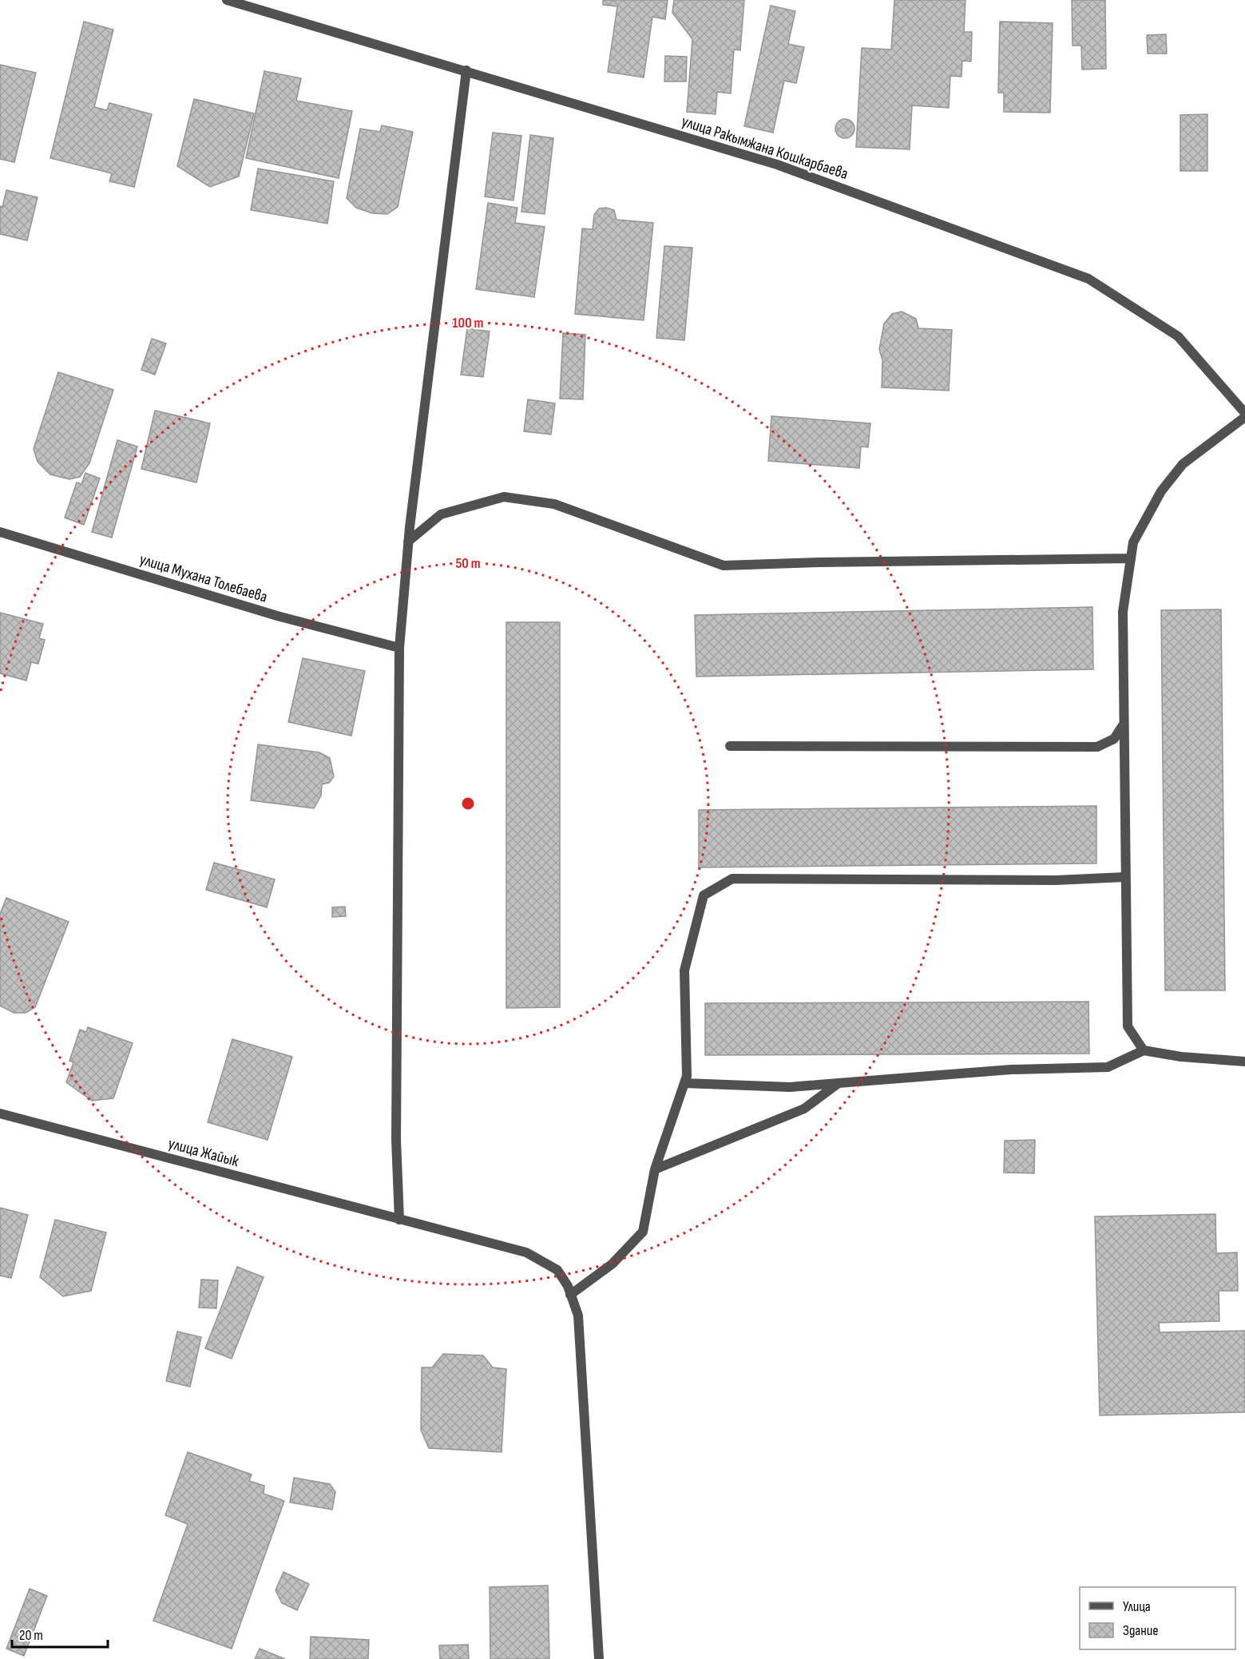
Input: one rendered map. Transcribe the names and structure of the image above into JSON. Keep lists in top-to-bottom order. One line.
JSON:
{"streets":{"street":["улица Ракымжана Кошкарбаева","улица Мухана Толебаева","улица Жайык"]},"legend":["Улица","Здание"],"scale_bar":"20 m","rings":["100 m","50 m"]}
